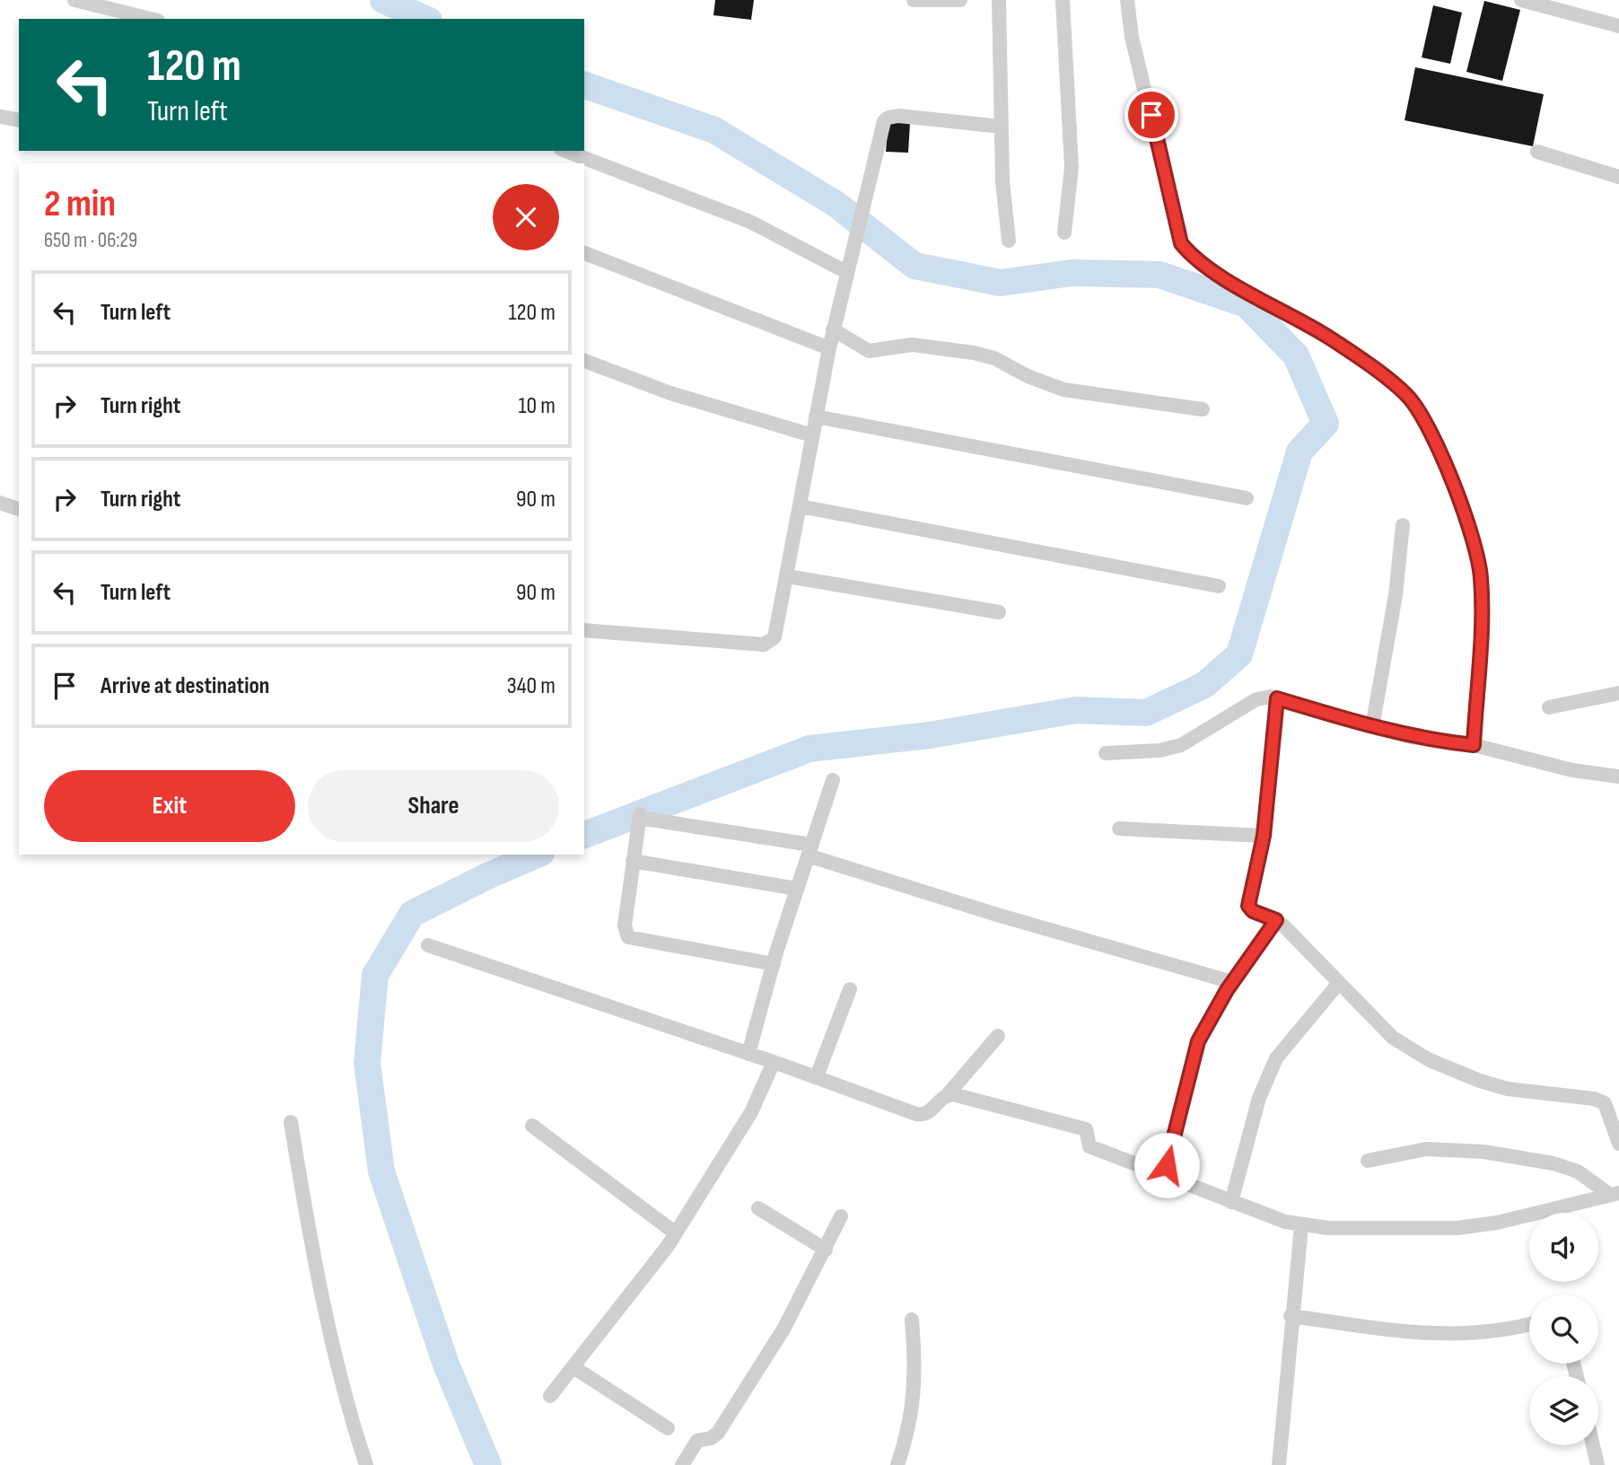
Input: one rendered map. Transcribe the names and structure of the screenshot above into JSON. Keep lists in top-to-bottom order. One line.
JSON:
{"page":{"turn":["120 m","Turn left"],"heading":["2 min","650 m · 06:29"],"list":[{"name":"Turn left","value":"120 m"},{"name":"Turn right","value":"10 m"},{"name":"Turn right","value":"90 m"},{"name":"Turn left","value":"90 m"},{"name":"Arrive at destination","value":"340 m"}],"buttons":["Exit","Share"]}}
